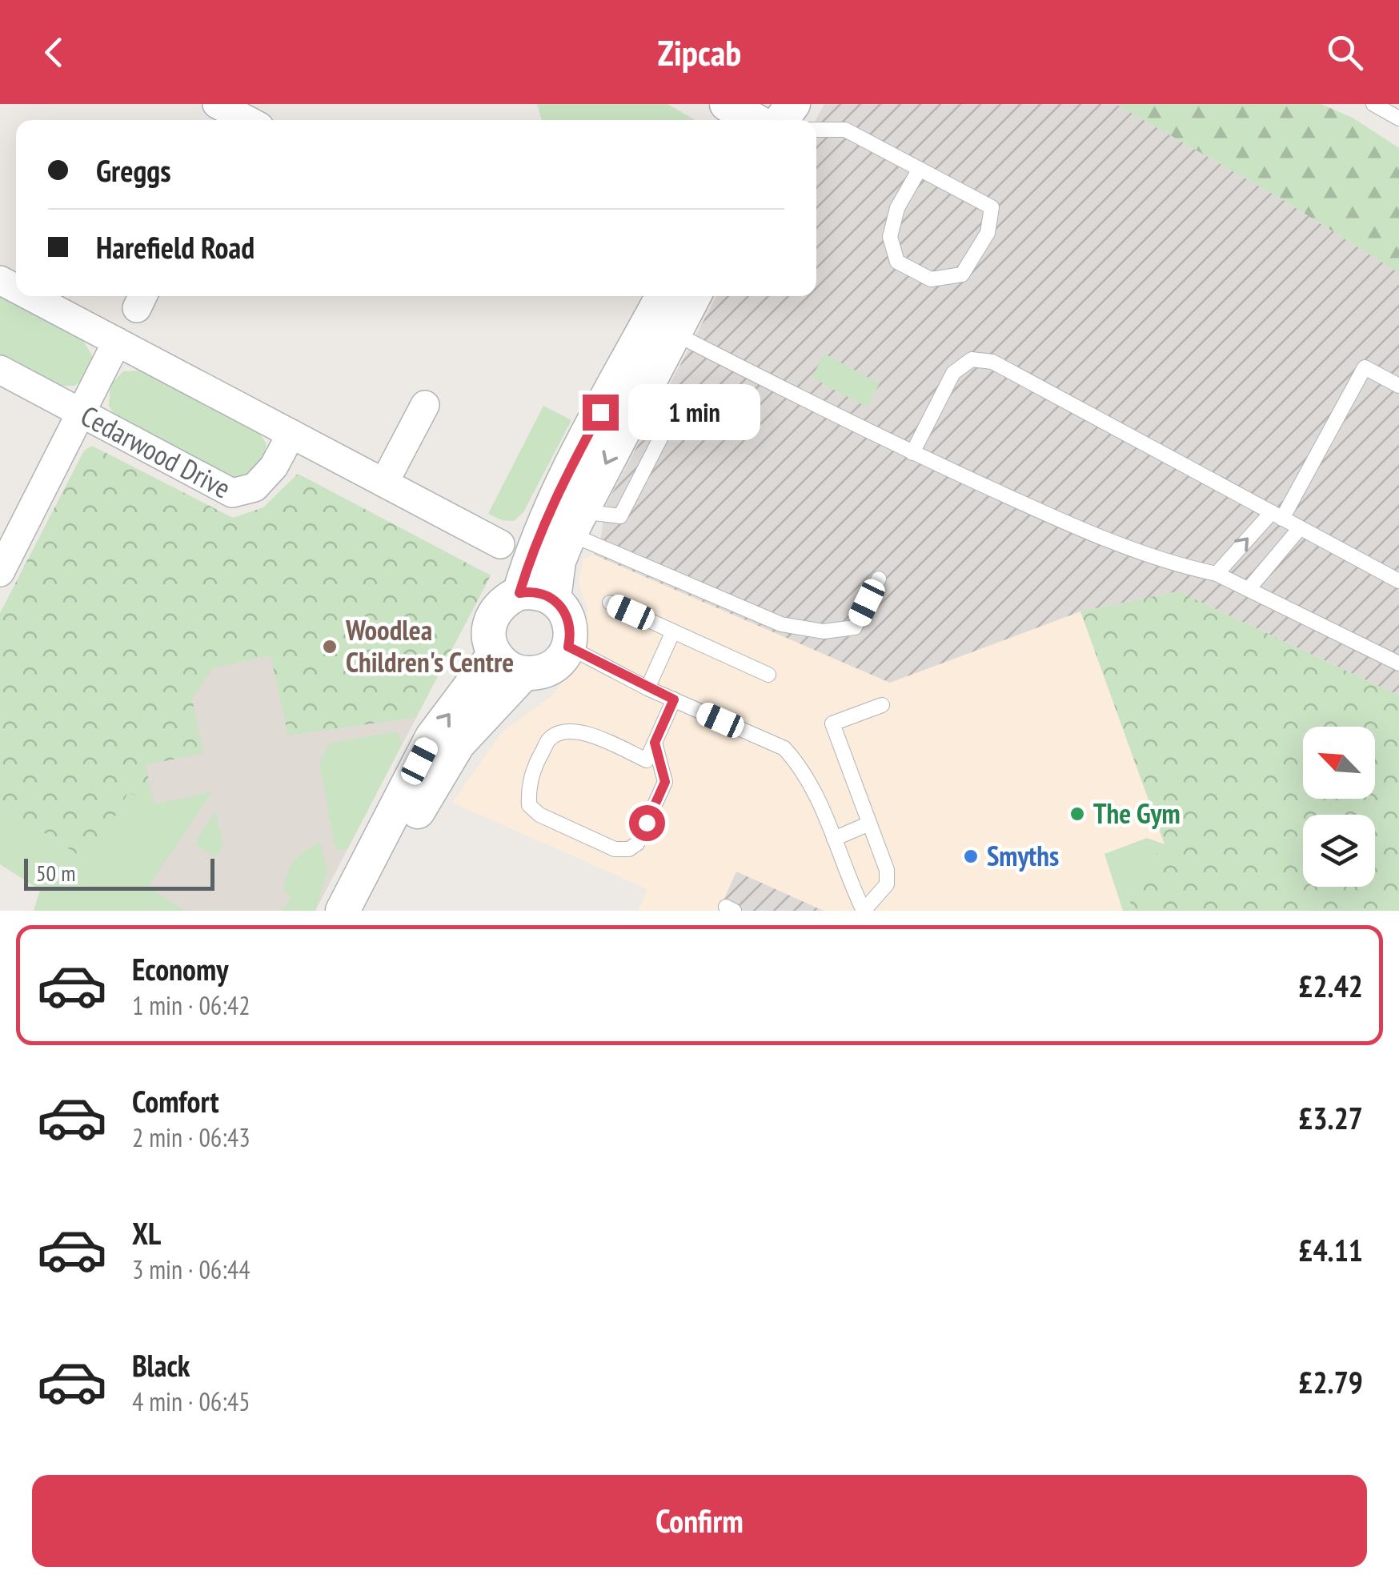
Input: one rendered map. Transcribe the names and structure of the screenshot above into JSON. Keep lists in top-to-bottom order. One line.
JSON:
{"streets":{"street":["Cedarwood Drive"]},"places":["Woodlea Children's Centre","The Gym","Smyths"],"scale_bar":"50 m","north":"top left","page":{"header":"Zipcab","banner":["Greggs","Harefield Road"],"bubble":"1 min","scale":"50 m","list":[{"name":"Economy","note":"1 min · 06:42","value":"£2.42"},{"name":"Comfort","note":"2 min · 06:43","value":"£3.27"},{"name":"XL","note":"3 min · 06:44","value":"£4.11"},{"name":"Black","note":"4 min · 06:45","value":"£2.79"}],"buttons":"Confirm"}}
